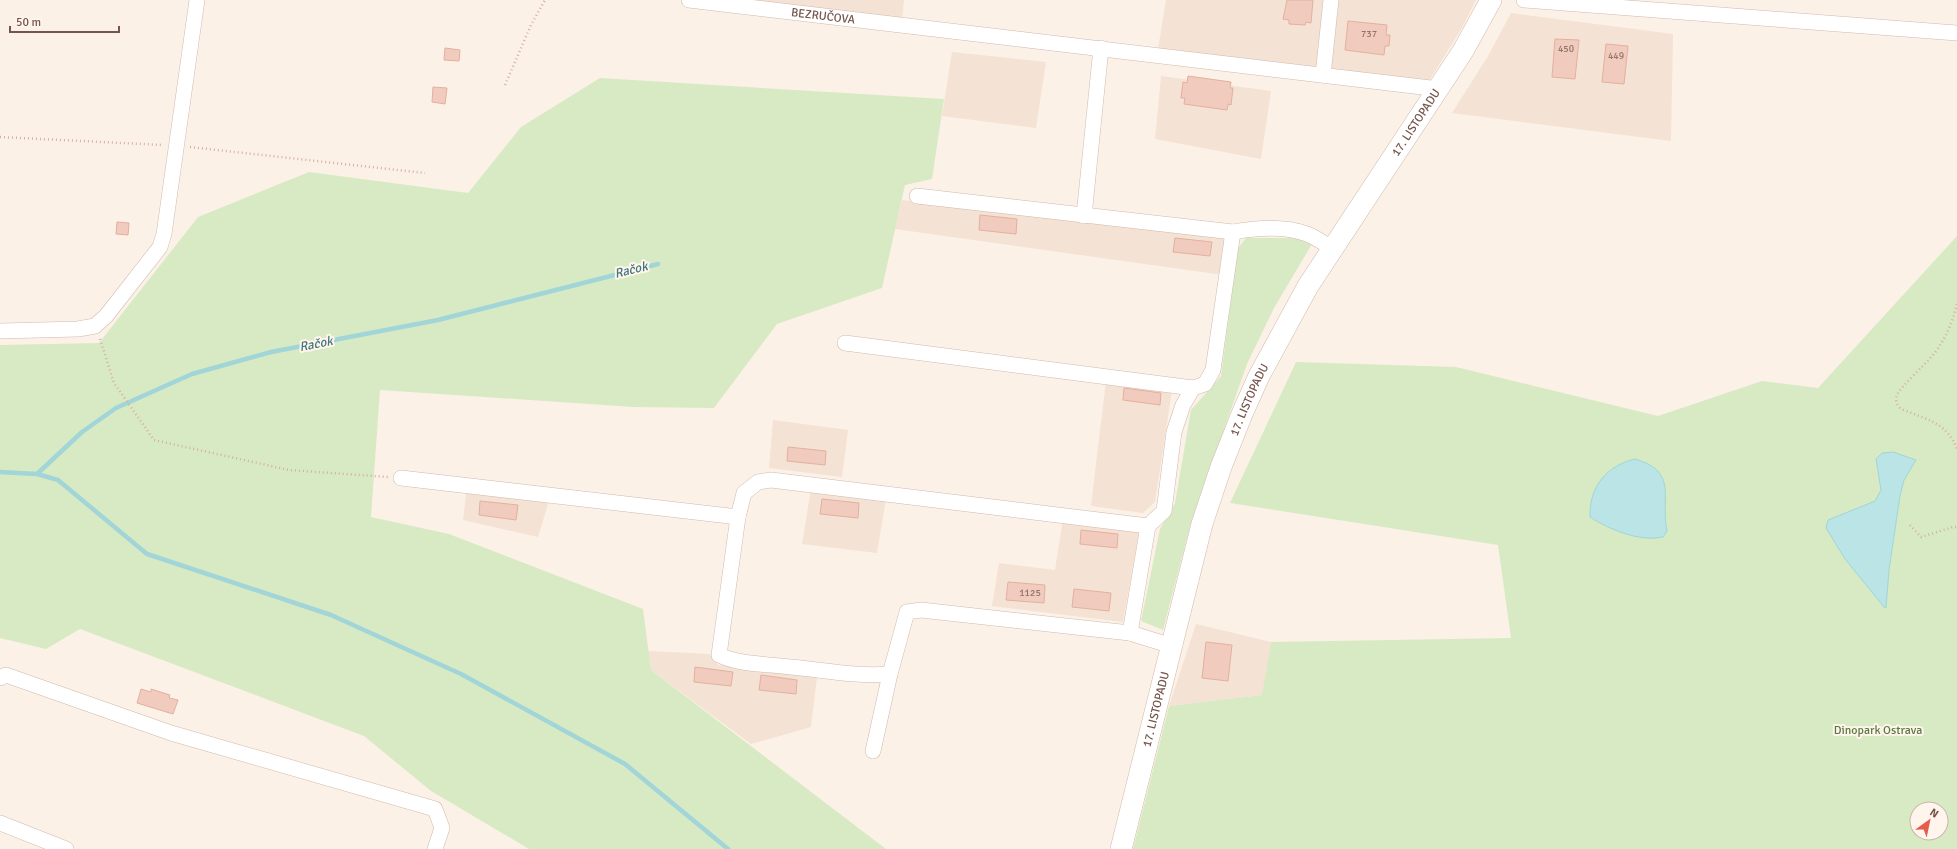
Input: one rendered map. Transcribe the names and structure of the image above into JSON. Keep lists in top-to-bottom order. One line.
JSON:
{"streets":{"main road":["17. LISTOPADU"],"street":["BEZRUČOVA"]},"crossings":[["BEZRUČOVA","17. LISTOPADU"]],"water":["Račok"],"parks":["Dinopark Ostrava"],"house_numbers":["737","450","449","1125"],"scale_bar":"50 m","north":"top right"}
